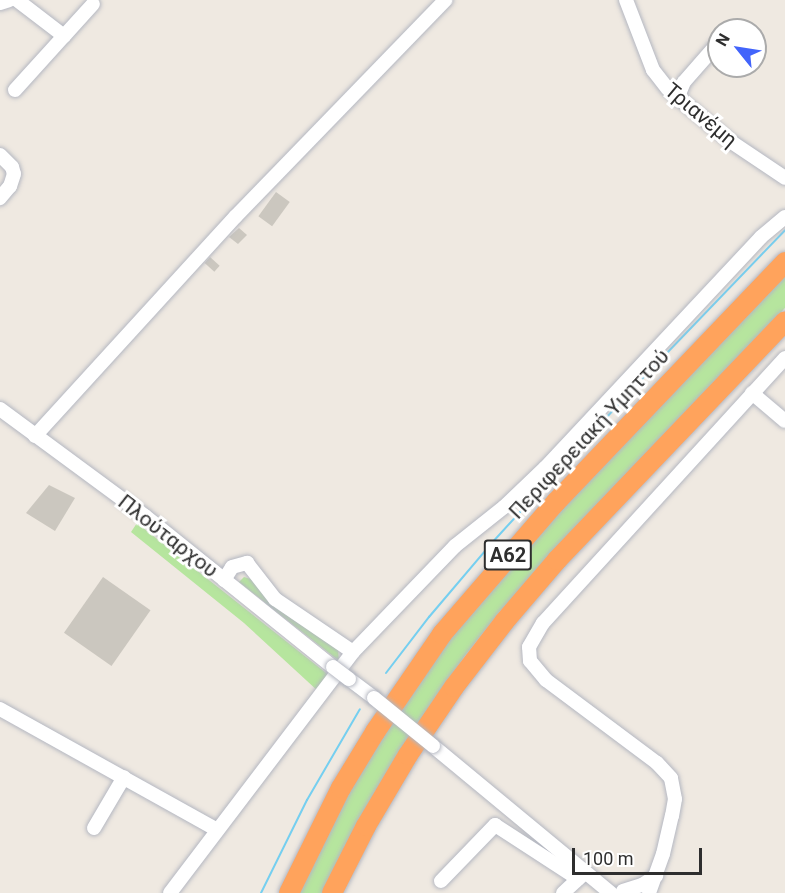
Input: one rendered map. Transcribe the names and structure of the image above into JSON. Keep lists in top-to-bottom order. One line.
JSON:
{"streets":{"highway":["Περιφερειακή Υμηττού","Α62"],"street":["Τριανέμη","Πλούταρχου"]},"scale_bar":"100 m","north":"top left"}
